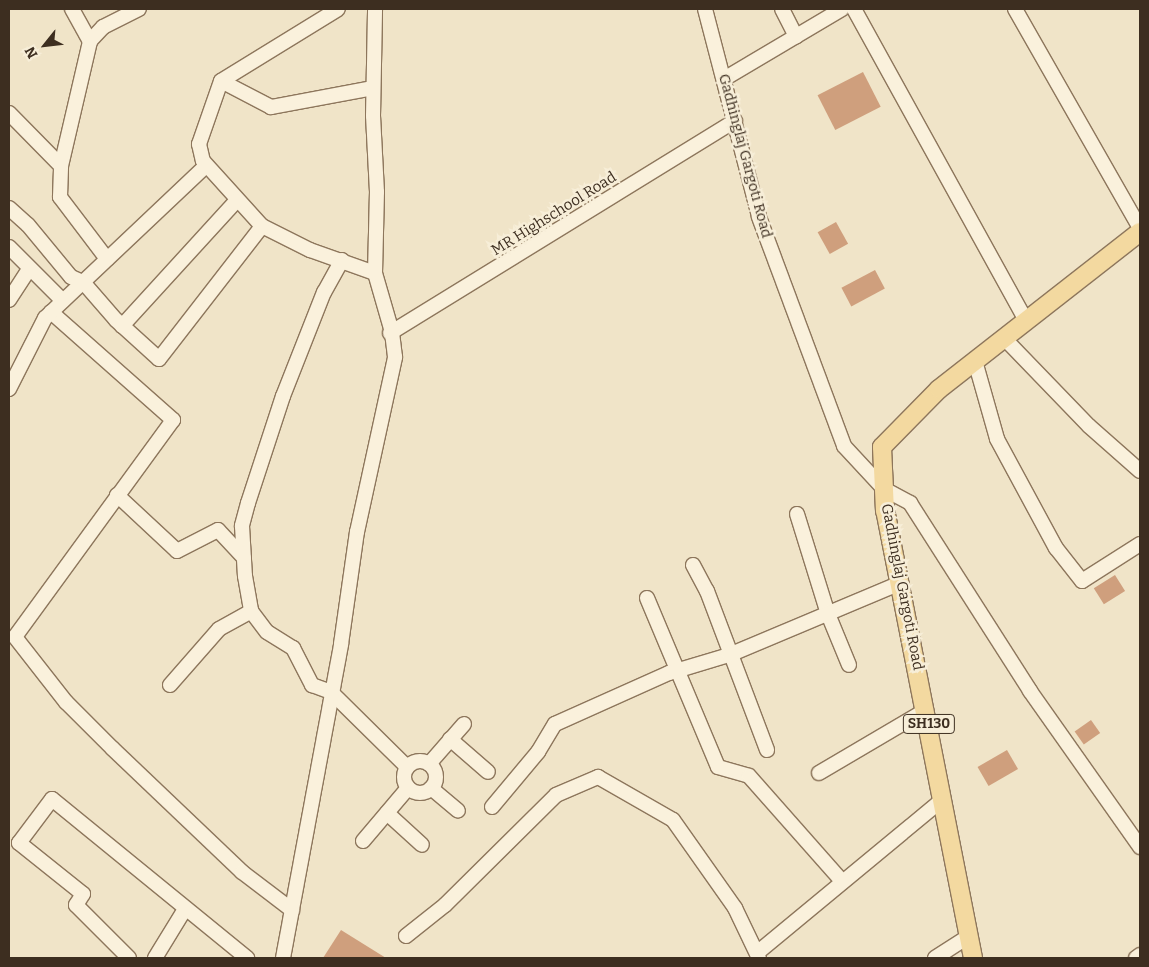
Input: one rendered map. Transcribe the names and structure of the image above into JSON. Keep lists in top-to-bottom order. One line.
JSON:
{"streets":{"main road":["Gadhinglaj Gargoti Road","SH130"],"street":["MR Highschool Road"]},"crossings":[["Gadhinglaj Gargoti Road","MR Highschool Road"],["Gadhinglaj Gargoti Road","SH130"]],"north":"bottom left"}
